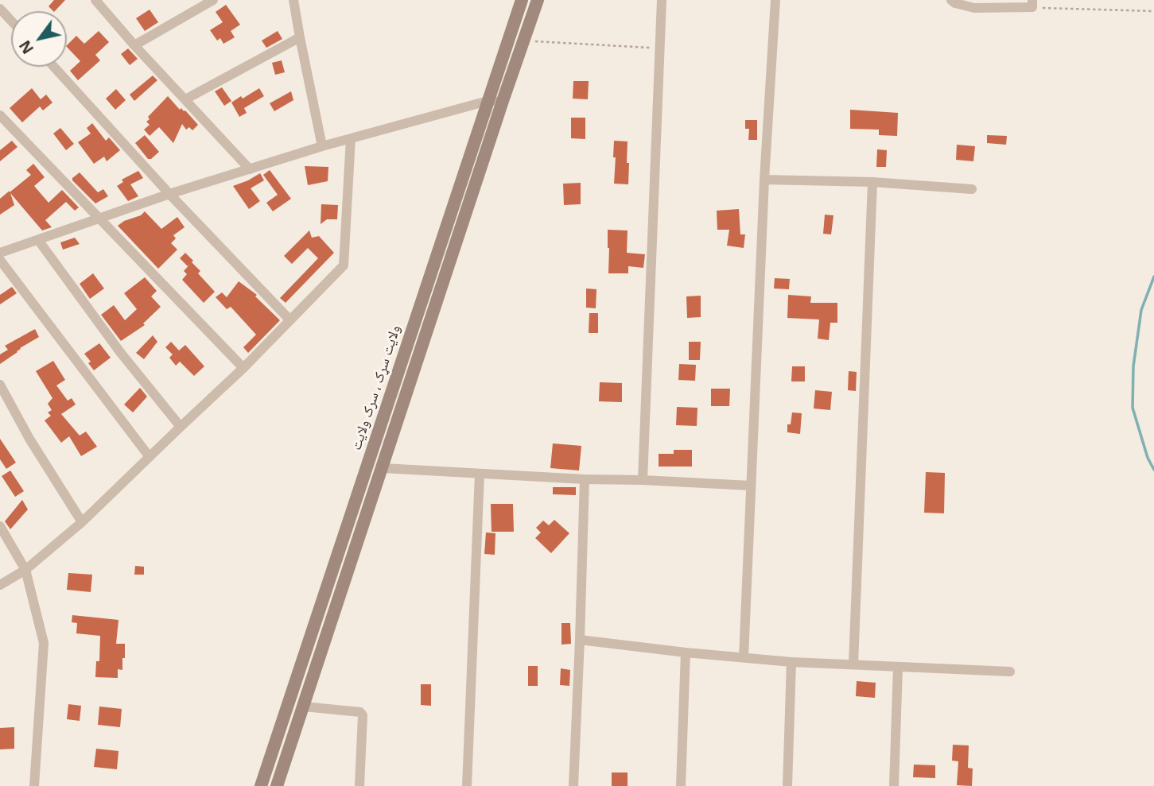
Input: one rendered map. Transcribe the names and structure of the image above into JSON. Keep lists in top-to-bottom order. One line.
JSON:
{"streets":{"main road":["ولایت سړک ، سرک ولایت"]},"north":"bottom left"}
